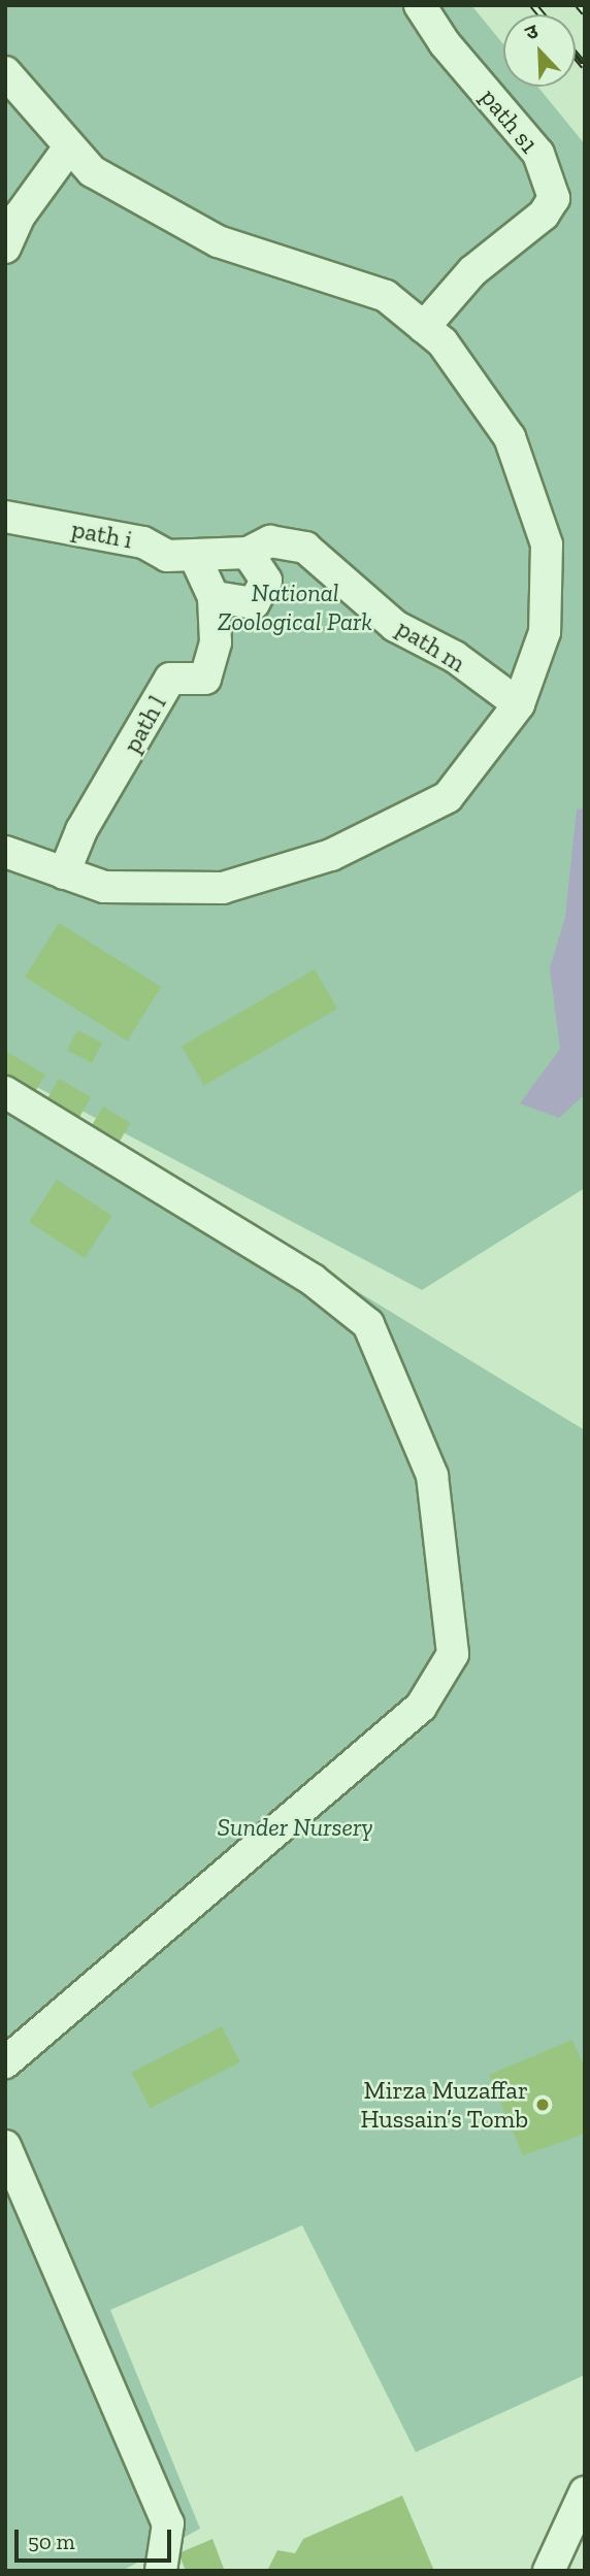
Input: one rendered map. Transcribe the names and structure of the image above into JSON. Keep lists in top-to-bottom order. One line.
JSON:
{"streets":{"street":["path s1","path i","path m","path l"]},"crossings":[["path i","path m"]],"parks":["National Zoological Park","Sunder Nursery"],"places":["Mirza Muzaffar Hussain’s Tomb"],"scale_bar":"50 m","north":"top left"}
